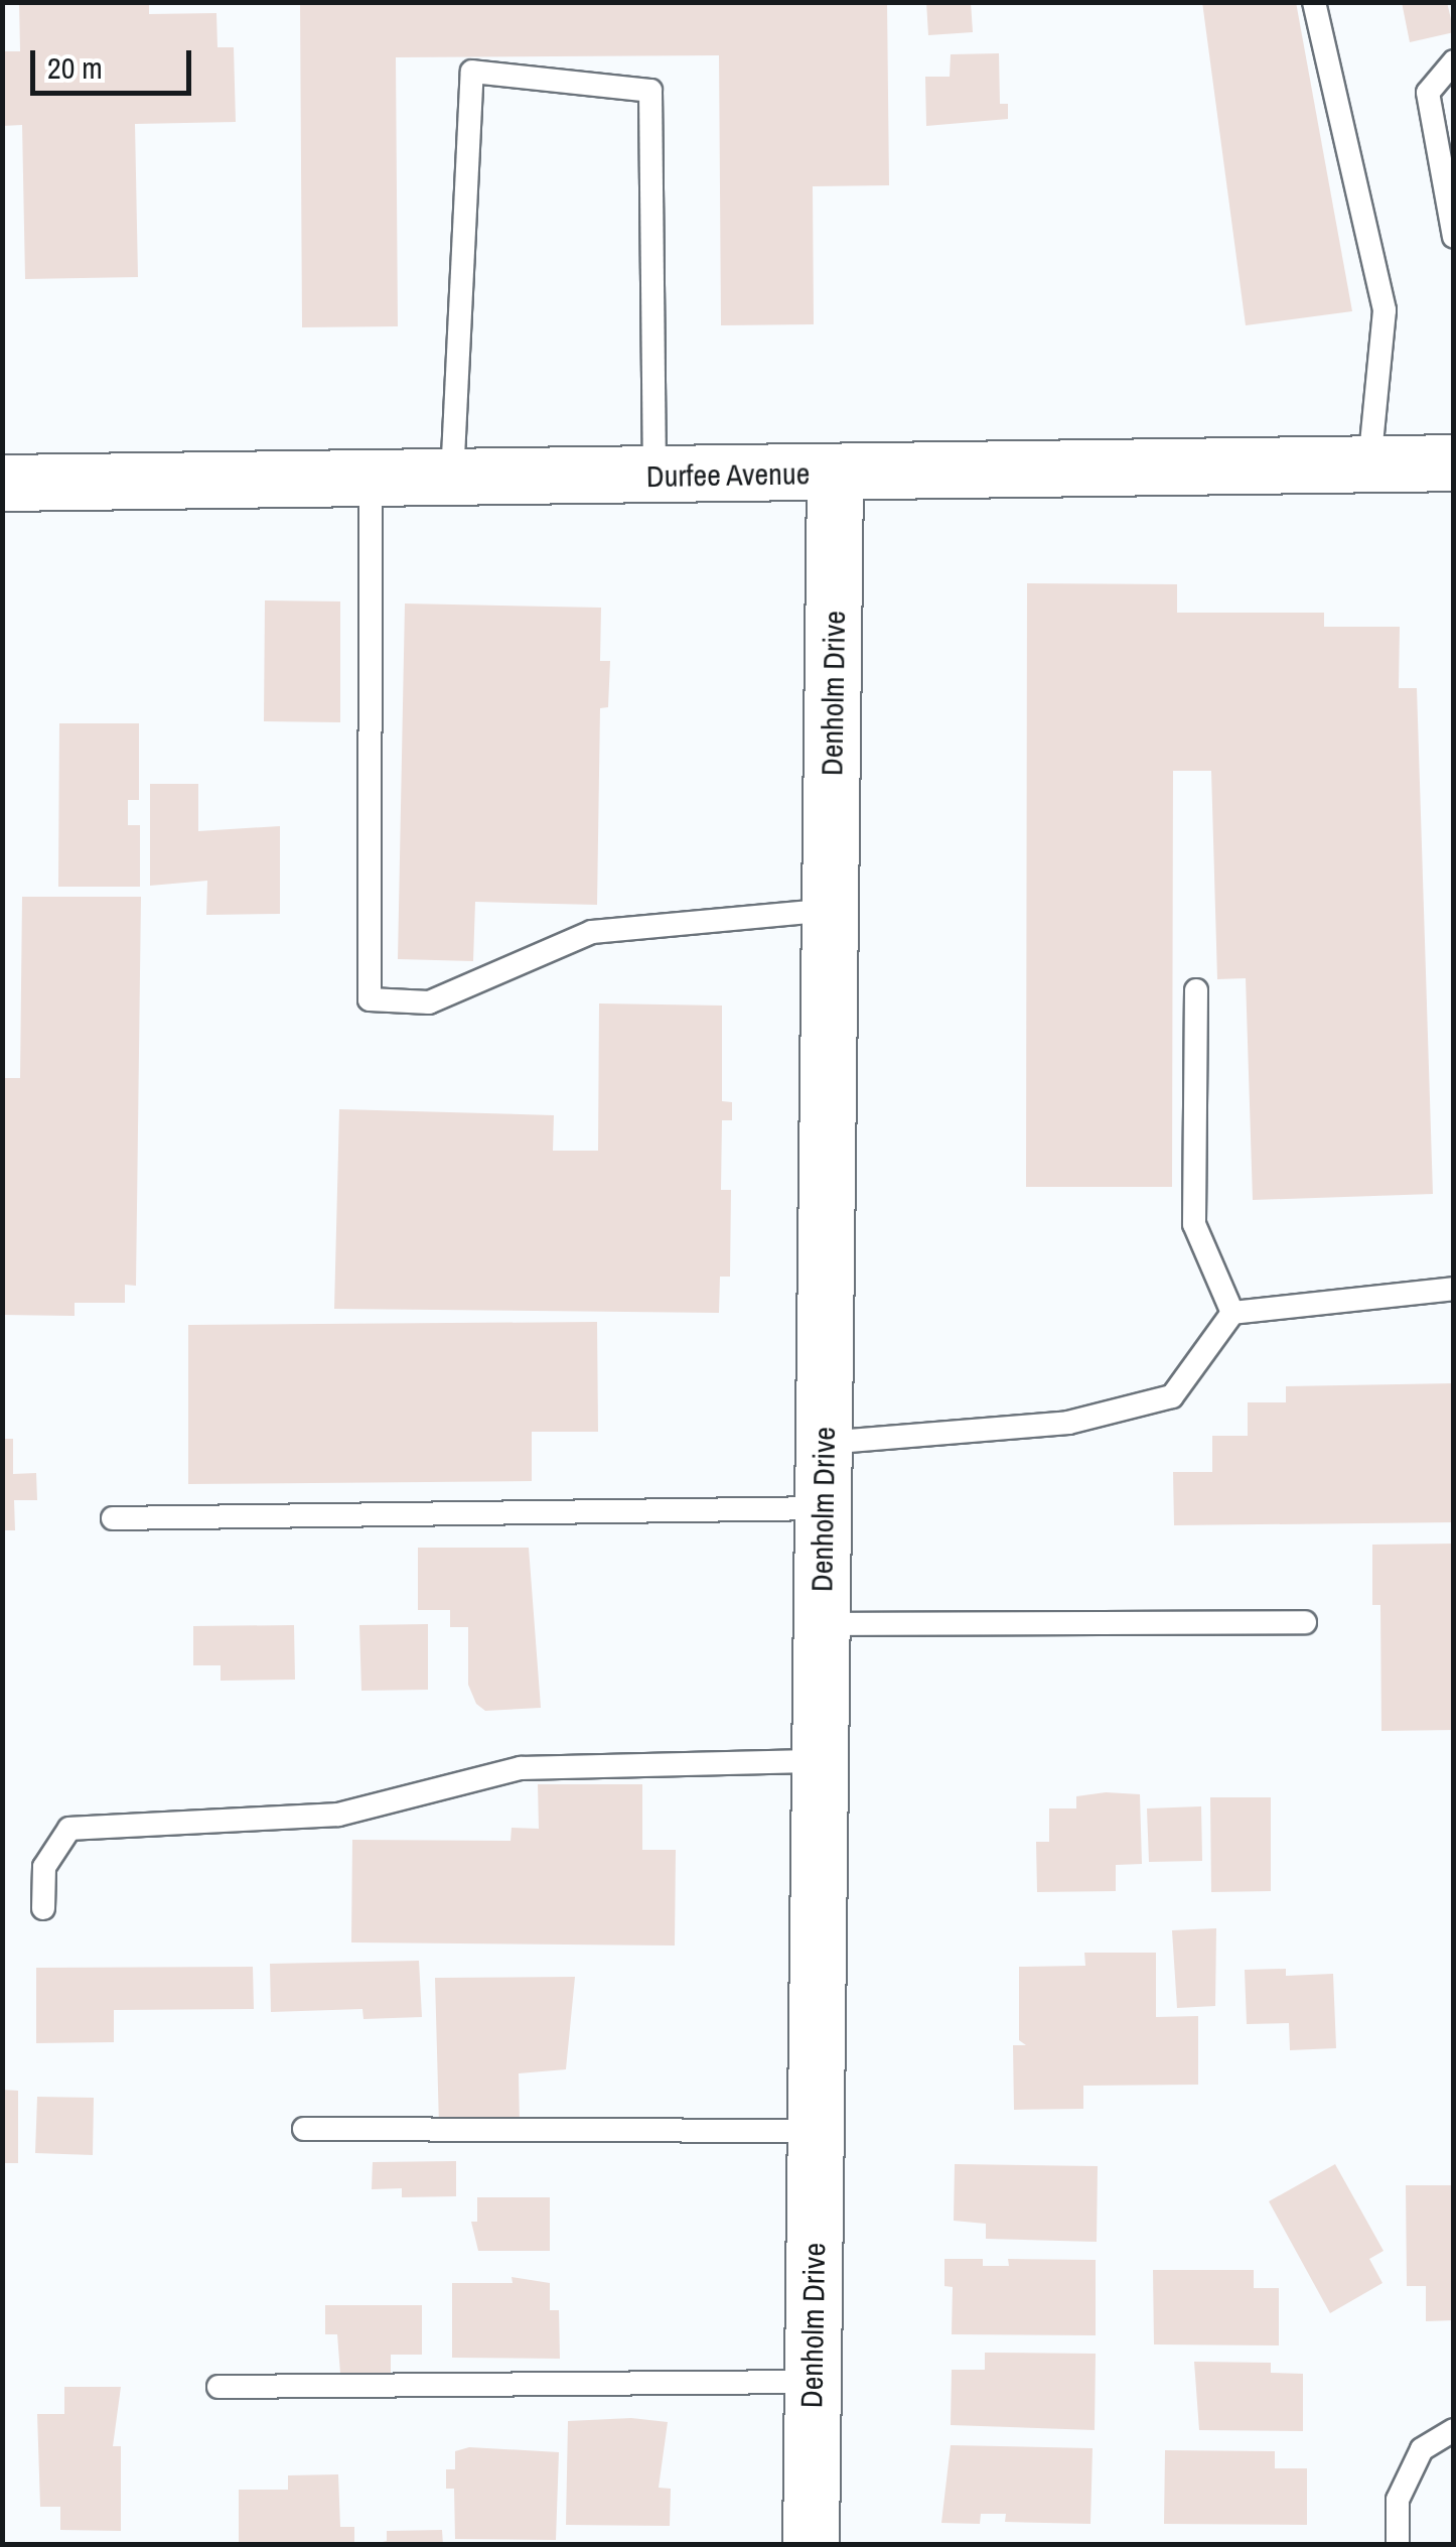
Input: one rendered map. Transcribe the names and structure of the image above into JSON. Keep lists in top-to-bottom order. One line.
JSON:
{"streets":{"street":["Durfee Avenue","Denholm Drive"]},"crossings":[["Durfee Avenue","Denholm Drive"]],"scale_bar":"20 m"}
